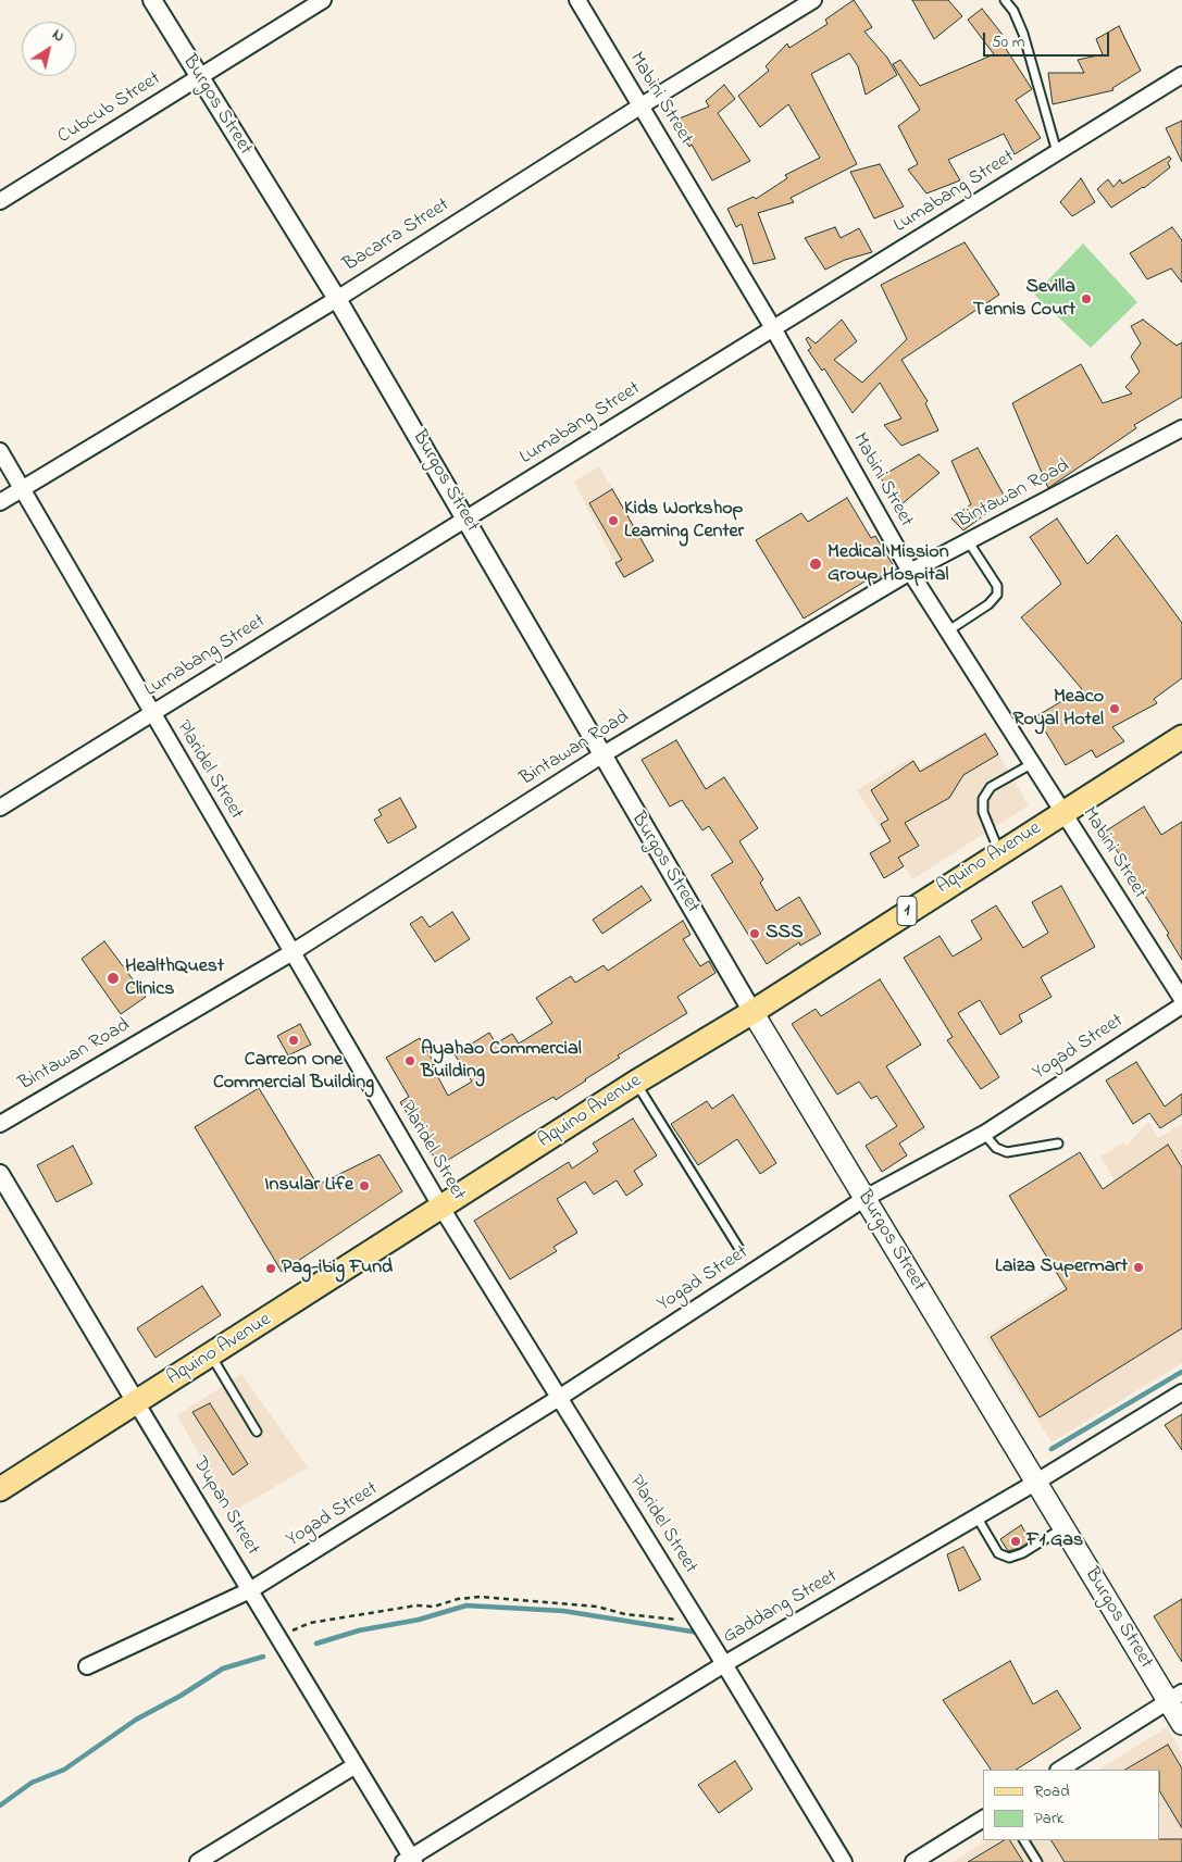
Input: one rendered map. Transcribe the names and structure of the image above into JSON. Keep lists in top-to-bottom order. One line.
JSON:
{"streets":{"main road":["Burgos Street","Aquino Avenue","1"],"street":["Mabini Street","Cubcub Street","Lumabang Street","Bacarra Street","Bintawan Road","Plaridel Street","Yogad Street","Dupan Street","Gaddang Street"]},"crossings":[["Mabini Street","Lumabang Street"],["Mabini Street","Bacarra Street"],["Mabini Street","Bintawan Road"],["Mabini Street","Aquino Avenue"],["Burgos Street","Cubcub Street"],["Burgos Street","Lumabang Street"],["Burgos Street","Bacarra Street"],["Burgos Street","Bintawan Road"],["Burgos Street","Aquino Avenue"],["Burgos Street","Yogad Street"],["Burgos Street","Gaddang Street"],["Lumabang Street","Plaridel Street"],["Bacarra Street","Plaridel Street"],["Bintawan Road","Plaridel Street"],["Plaridel Street","Aquino Avenue"],["Plaridel Street","Yogad Street"],["Plaridel Street","Gaddang Street"],["Aquino Avenue","Dupan Street"],["Yogad Street","Dupan Street"],["Dupan Street","Gaddang Street"]],"places":["Sevilla Tennis Court","Kids Workshop Learning Center","Medical Mission Group Hospital","Meaco Royal Hotel","SSS","HealthQuest Clinics","Carreon One Commercial Building","Ayahao Commercial Building","Insular Life","Laiza Supermart","Pag-ibig Fund","F1 Gas"],"legend":["Road","Park"],"scale_bar":"50 m","north":"top right"}
